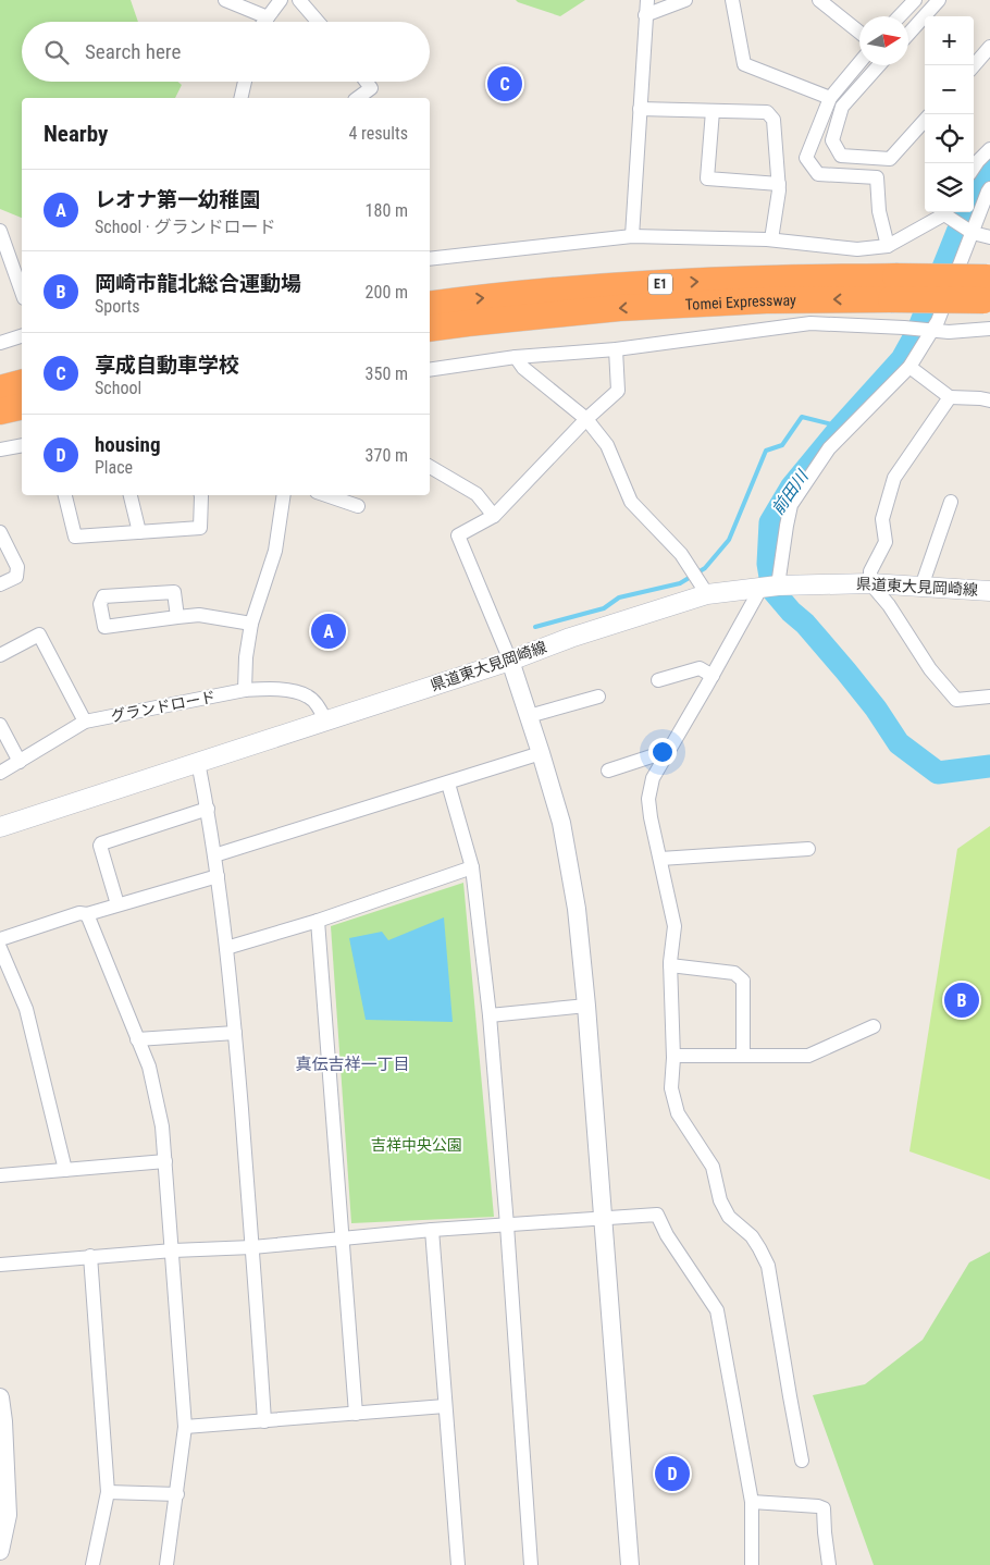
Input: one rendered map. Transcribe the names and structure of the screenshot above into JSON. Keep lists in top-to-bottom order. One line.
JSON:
{"streets":{"highway":["E1","Tomei Expressway"],"main road":["県道東大見岡崎線"],"street":["グランドロード"]},"crossings":[["県道東大見岡崎線","グランドロード"]],"districts":["真伝吉祥一丁目"],"water":["前田川"],"parks":["吉祥中央公園"],"north":"right","page":{"map_buttons":["+","−"],"search":"Search here","pins":["C","A","B","D"],"heading":["Nearby","4 results"],"list":[{"mark":"A","name":"レオナ第一幼稚園","note":"School · グランドロード","value":"180 m"},{"mark":"B","name":"岡崎市龍北総合運動場","note":"Sports","value":"200 m"},{"mark":"C","name":"享成自動車学校","note":"School","value":"350 m"},{"mark":"D","name":"housing","note":"Place","value":"370 m"}]}}
